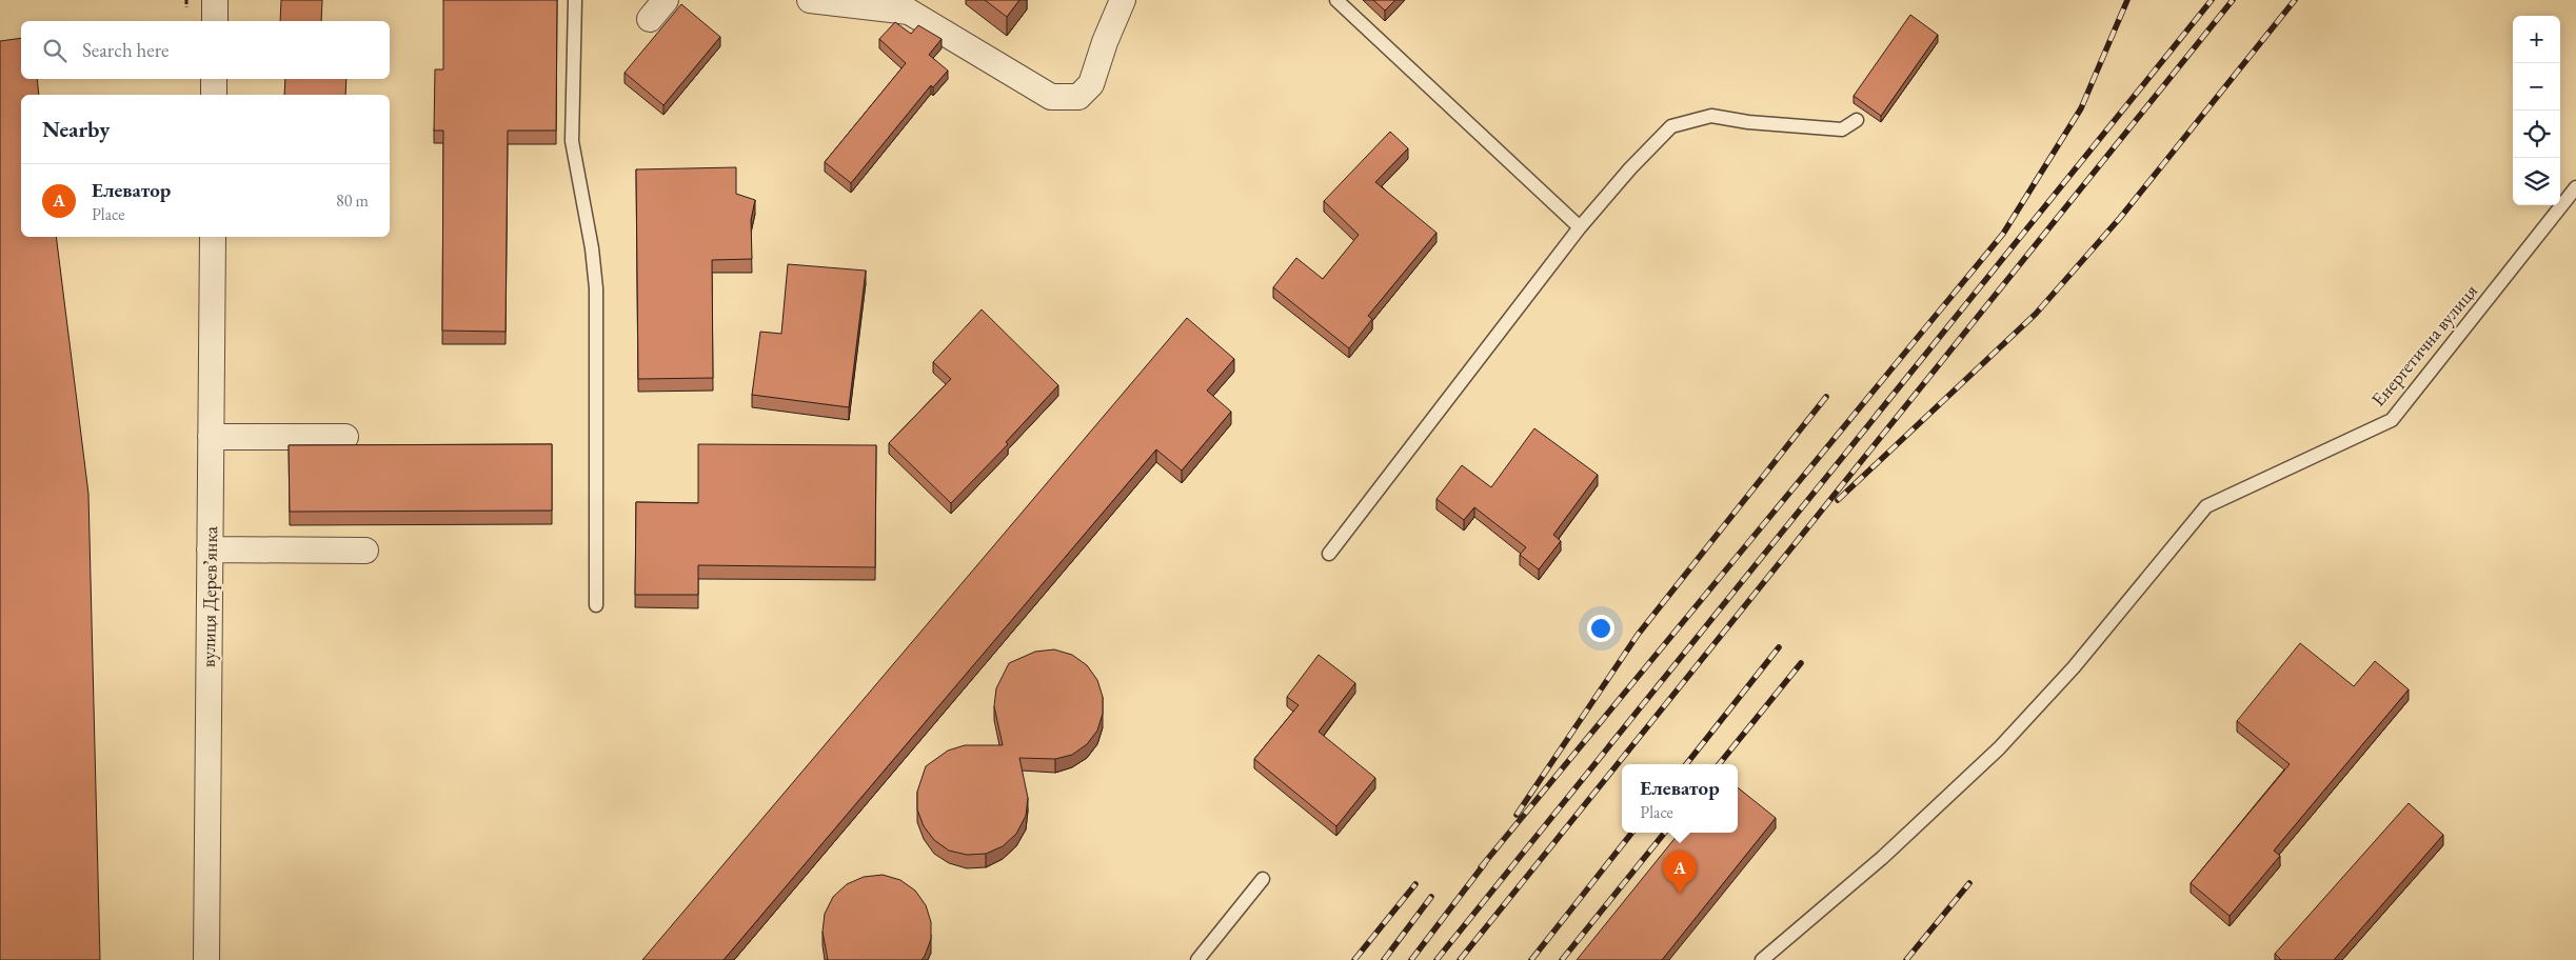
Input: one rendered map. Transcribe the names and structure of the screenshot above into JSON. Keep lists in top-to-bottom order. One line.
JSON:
{"streets":{"street":["вулиця Деревʼянка"],"lane":["Енергетична вулиця"]},"page":{"map_buttons":["+","−"],"search":"Search here","heading":"Nearby","list":[{"mark":"A","name":"Елеватор","note":"Place","value":"80 m"}],"popup":["Елеватор","Place"],"pins":"A"}}
